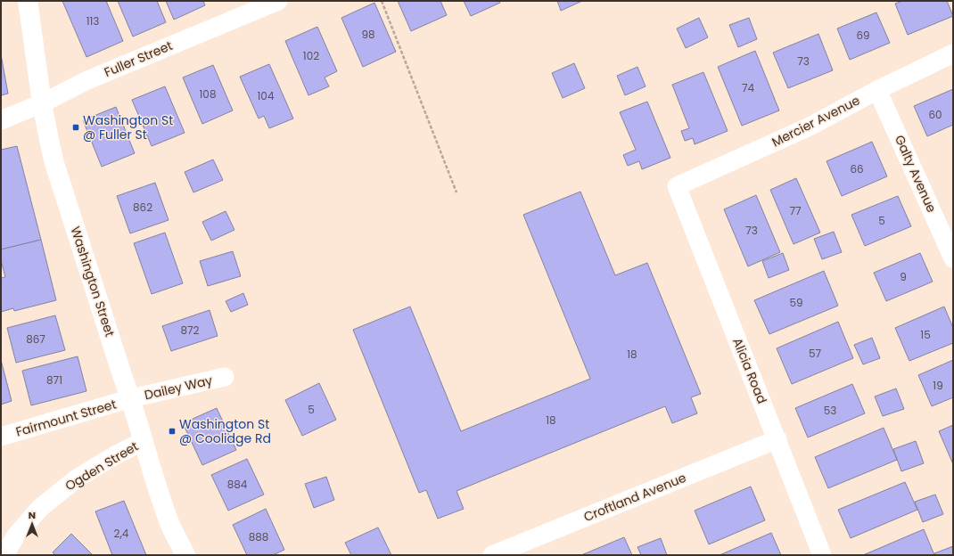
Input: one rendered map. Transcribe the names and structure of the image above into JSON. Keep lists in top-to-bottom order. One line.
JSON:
{"streets":{"main road":["Washington Street"],"street":["Fuller Street","Mercier Avenue","Galty Avenue","Alicia Road","Dailey Way","Fairmount Street","Ogden Street","Croftland Avenue"]},"crossings":[["Fuller Street","Washington Street"],["Mercier Avenue","Galty Avenue"],["Mercier Avenue","Alicia Road"],["Washington Street","Dailey Way"],["Washington Street","Fairmount Street"],["Washington Street","Ogden Street"],["Alicia Road","Croftland Avenue"],["Dailey Way","Fairmount Street"]],"places":{"transit":["Washington St @ Fuller St","Washington St @ Coolidge Rd"]},"house_numbers":["113","98","69","102","73","74","108","104","60","66","862","77","5","73","9","59","872","15","867","57","18","871","19","5","53","18","884","2,4","888"],"north":"top"}
